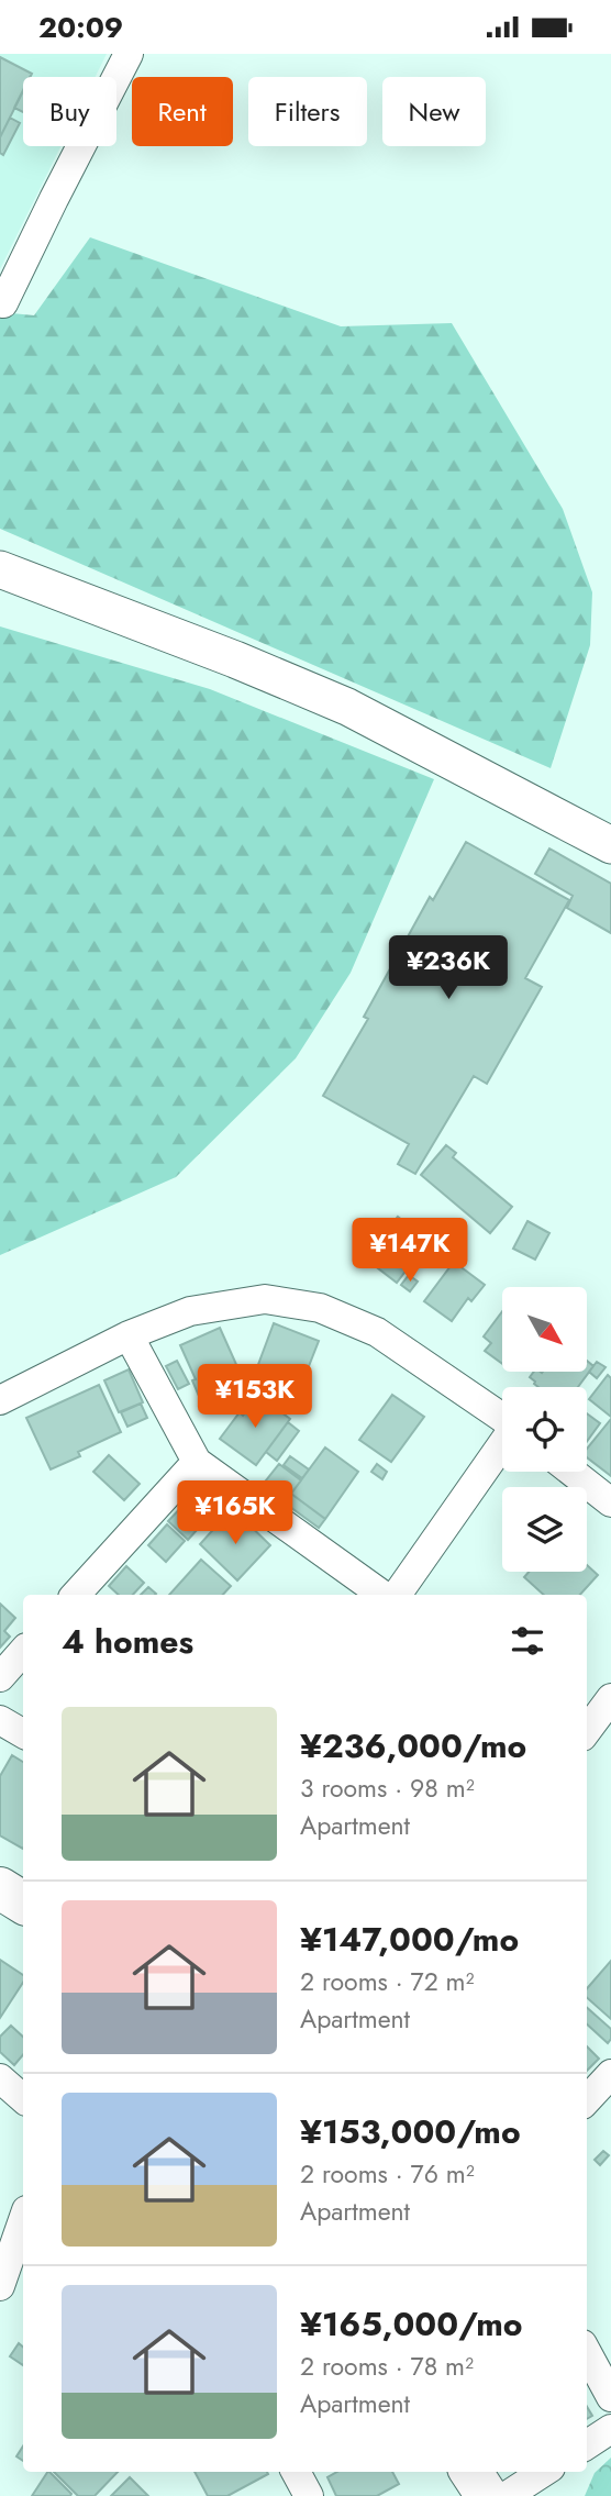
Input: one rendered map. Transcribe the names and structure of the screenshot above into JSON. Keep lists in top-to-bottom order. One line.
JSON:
{"north":"bottom right","page":{"status":"20:09","chip":["Buy","Rent","Filters","New"],"price":["¥236K","¥147K","¥153K","¥165K"],"heading":"4 homes","list":[{"name":"¥236,000/mo","note":"3 rooms · 98 m² · Apartment"},{"name":"¥147,000/mo","note":"2 rooms · 72 m² · Apartment"},{"name":"¥153,000/mo","note":"2 rooms · 76 m² · Apartment"},{"name":"¥165,000/mo","note":"2 rooms · 78 m² · Apartment"}]}}
